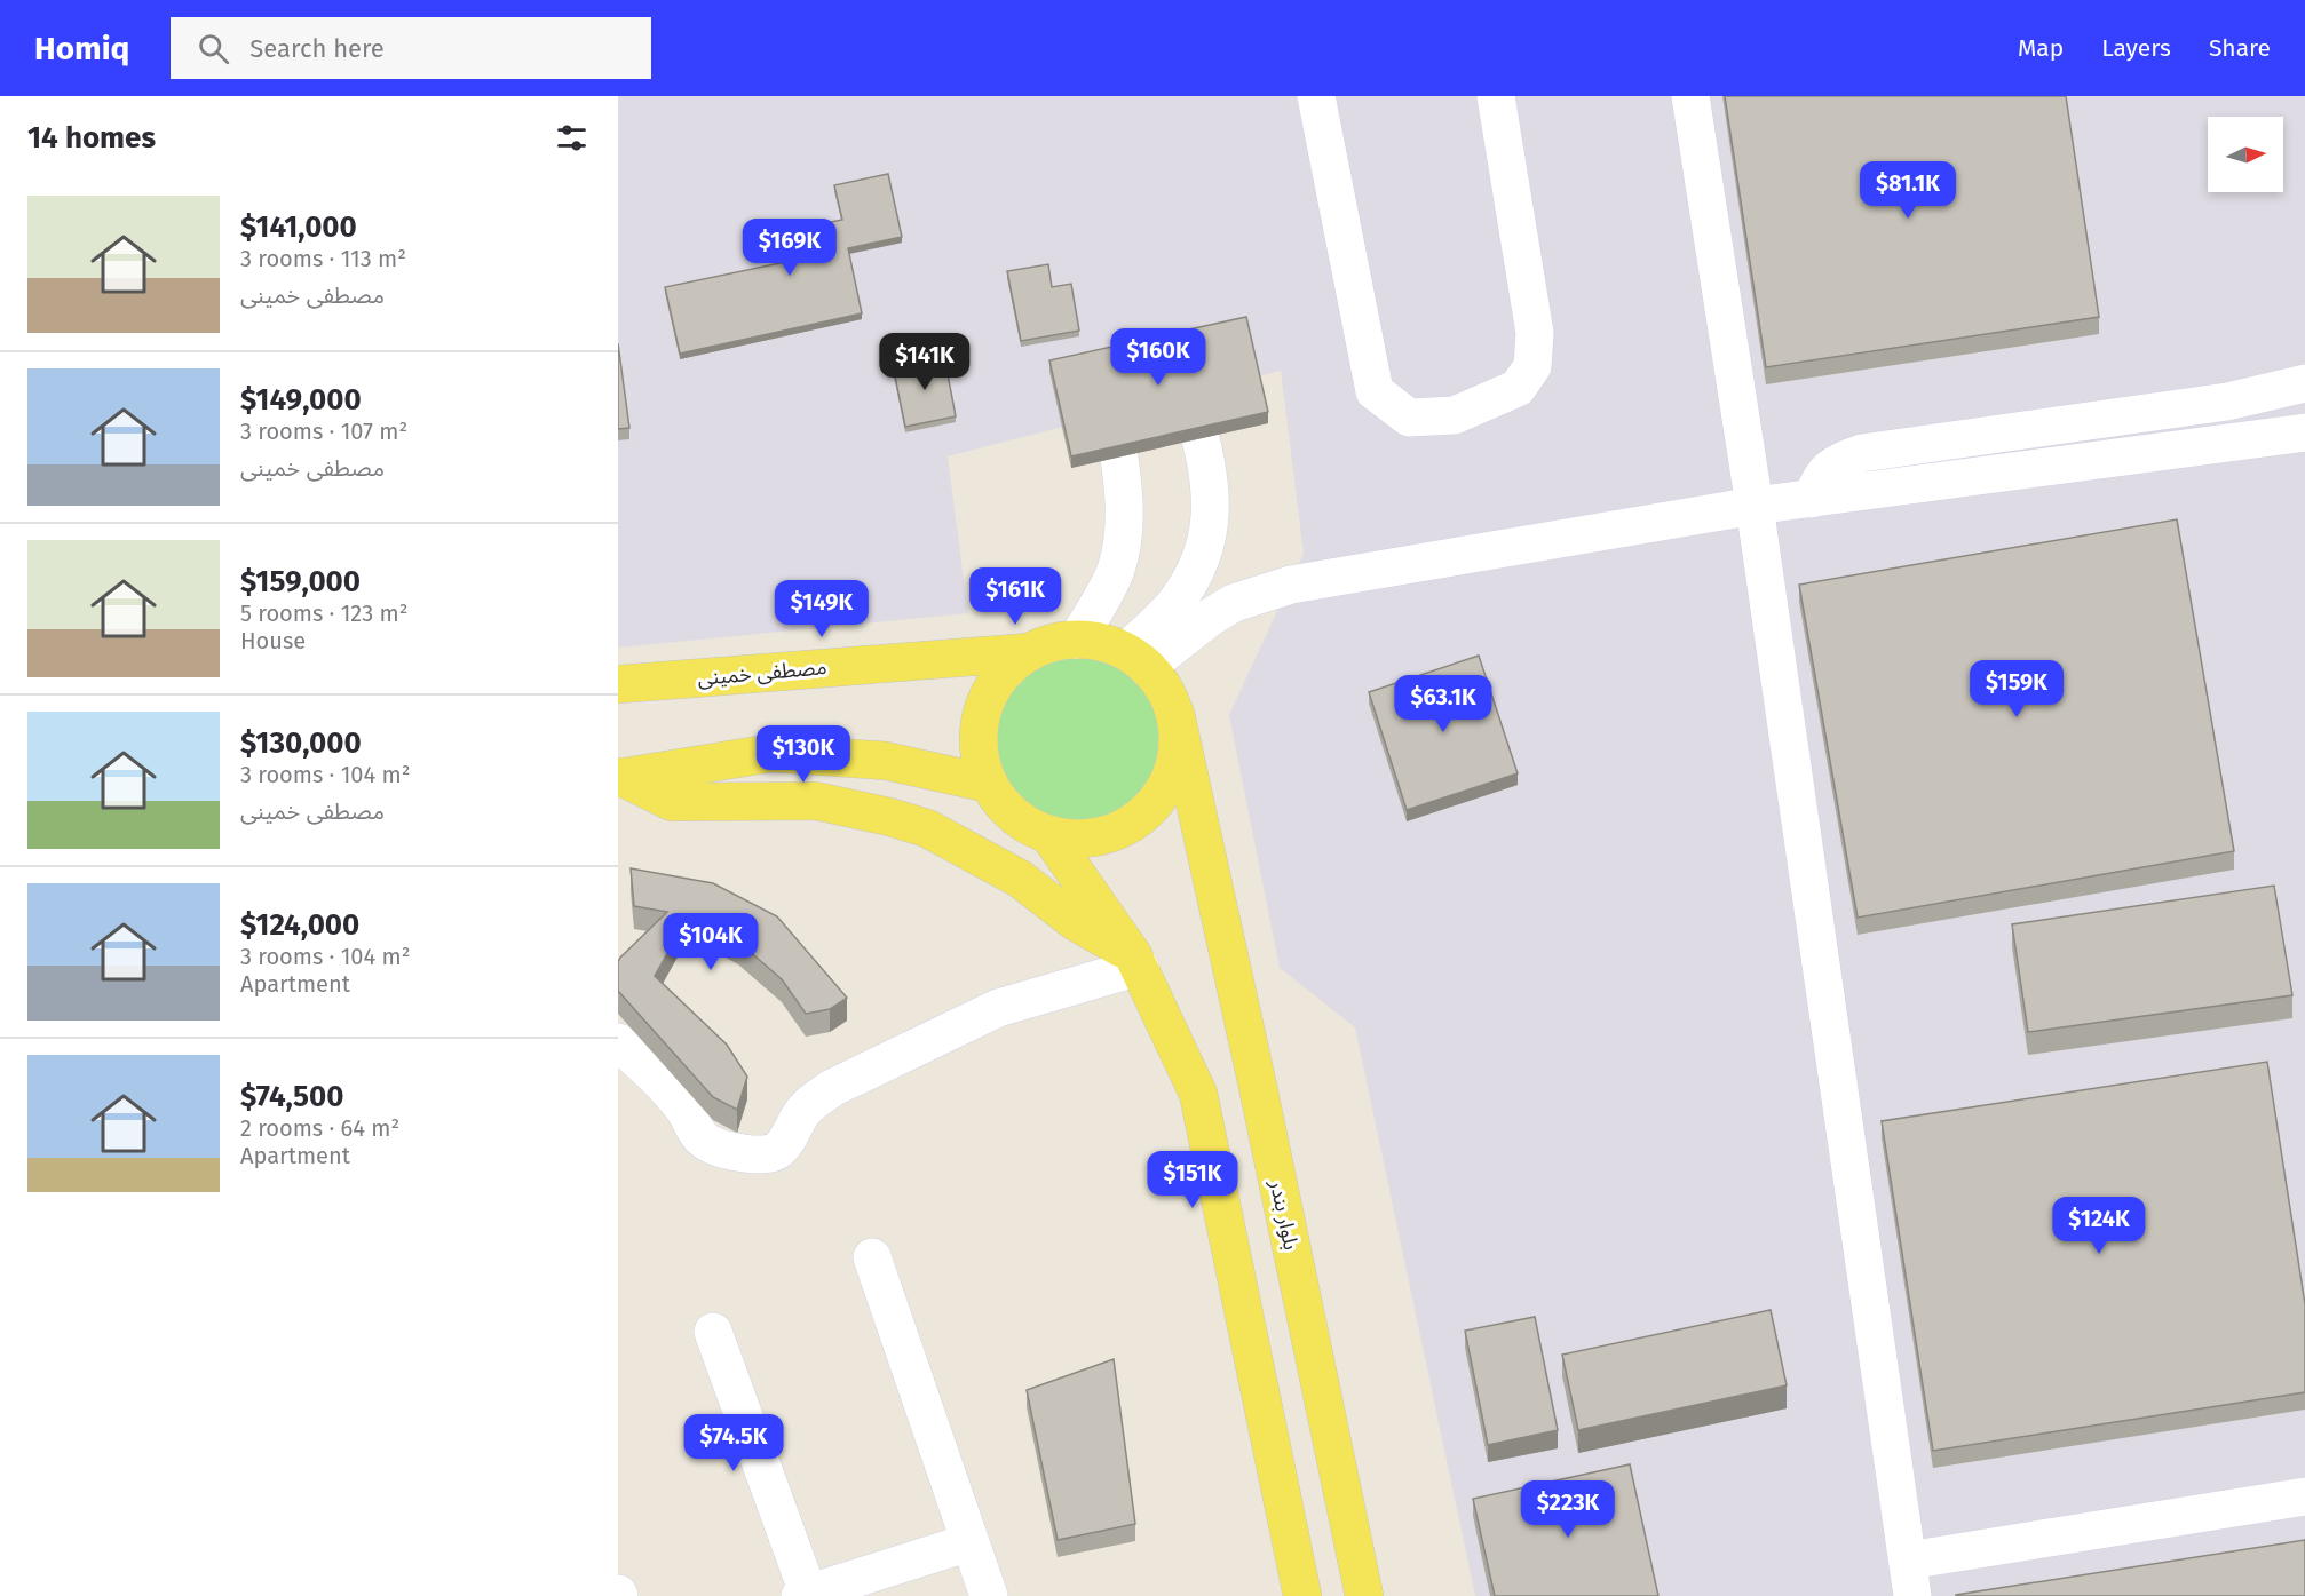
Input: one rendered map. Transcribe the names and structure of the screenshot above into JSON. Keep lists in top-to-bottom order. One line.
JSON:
{"streets":{"main road":["مصطفی خمینی","بلوار بندر"]},"crossings":[["مصطفی خمینی","بلوار بندر"]],"north":"right","page":{"header":"Homiq","search":"Search here","nav":["Map","Layers","Share"],"heading":"14 homes","price":["$81.1K","$169K","$160K","$141K","$161K","$149K","$159K","$63.1K","$130K","$104K","$151K","$124K","$74.5K","$223K"],"list":[{"name":"$141,000","note":"3 rooms · 113 m² · مصطفی خمینی"},{"name":"$149,000","note":"3 rooms · 107 m² · مصطفی خمینی"},{"name":"$159,000","note":"5 rooms · 123 m² · House"},{"name":"$130,000","note":"3 rooms · 104 m² · مصطفی خمینی"},{"name":"$124,000","note":"3 rooms · 104 m² · Apartment"},{"name":"$74,500","note":"2 rooms · 64 m² · Apartment"}]}}
